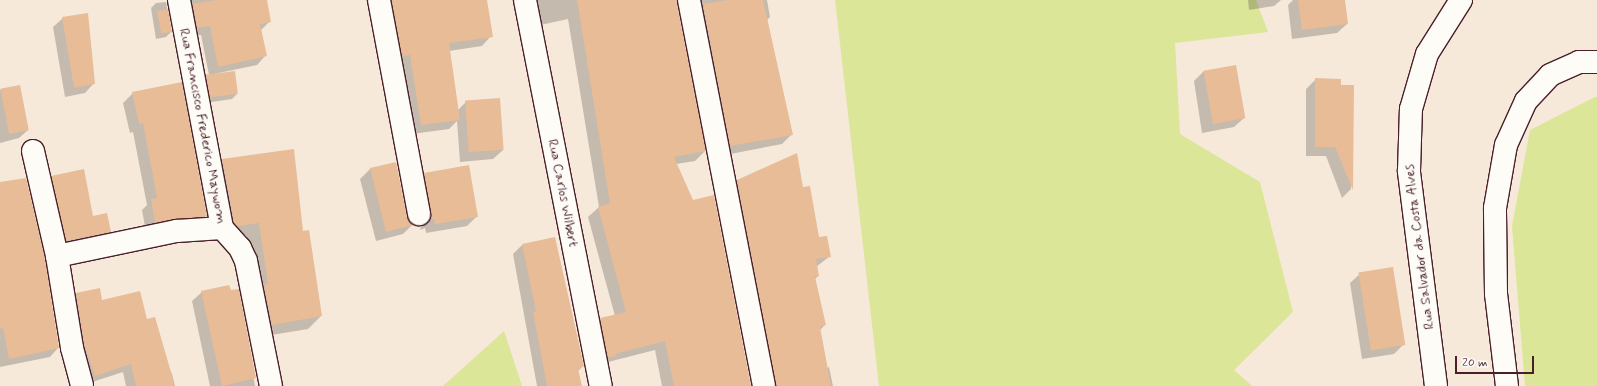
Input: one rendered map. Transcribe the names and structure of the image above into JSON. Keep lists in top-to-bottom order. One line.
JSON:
{"streets":{"street":["Rua Francisco Frederico Maywom","Rua Carlos Wilbert","Rua Salvador da Costa Alves"]},"scale_bar":"20 m"}
